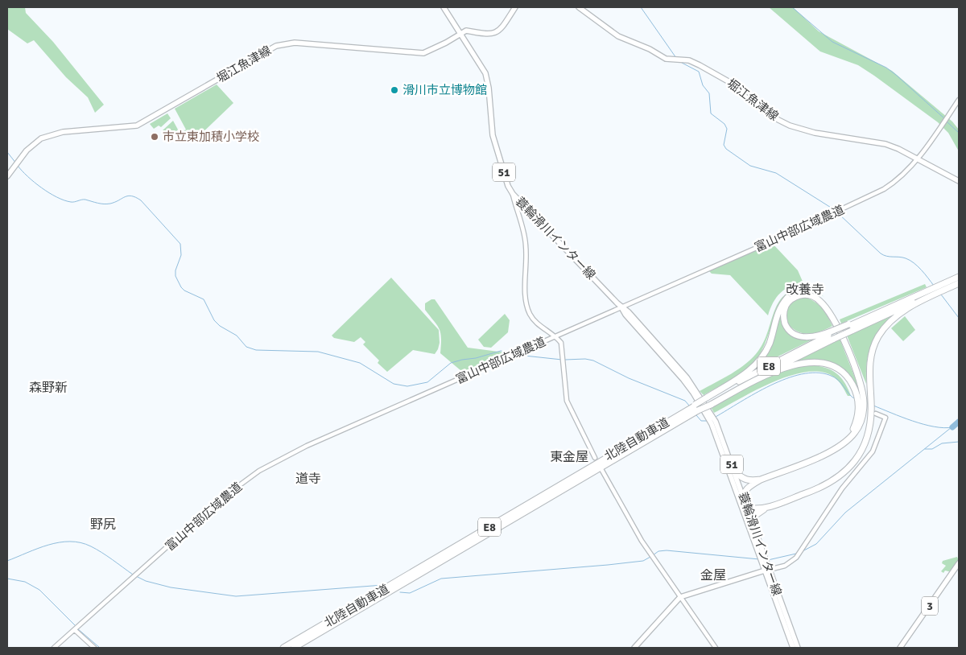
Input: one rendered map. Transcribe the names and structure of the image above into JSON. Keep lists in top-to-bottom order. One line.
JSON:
{"streets":{"highway":["E8","北陸自動車道"],"main road":["堀江魚津線","51","蓑輪滑川インター線","3"],"street":["富山中部広域農道"]},"crossings":[["堀江魚津線","富山中部広域農道"],["堀江魚津線","蓑輪滑川インター線"],["富山中部広域農道","蓑輪滑川インター線"]],"districts":["改養寺","森野新","東金屋","道寺","野尻","金屋"],"places":["滑川市立博物館","市立東加積小学校"]}
